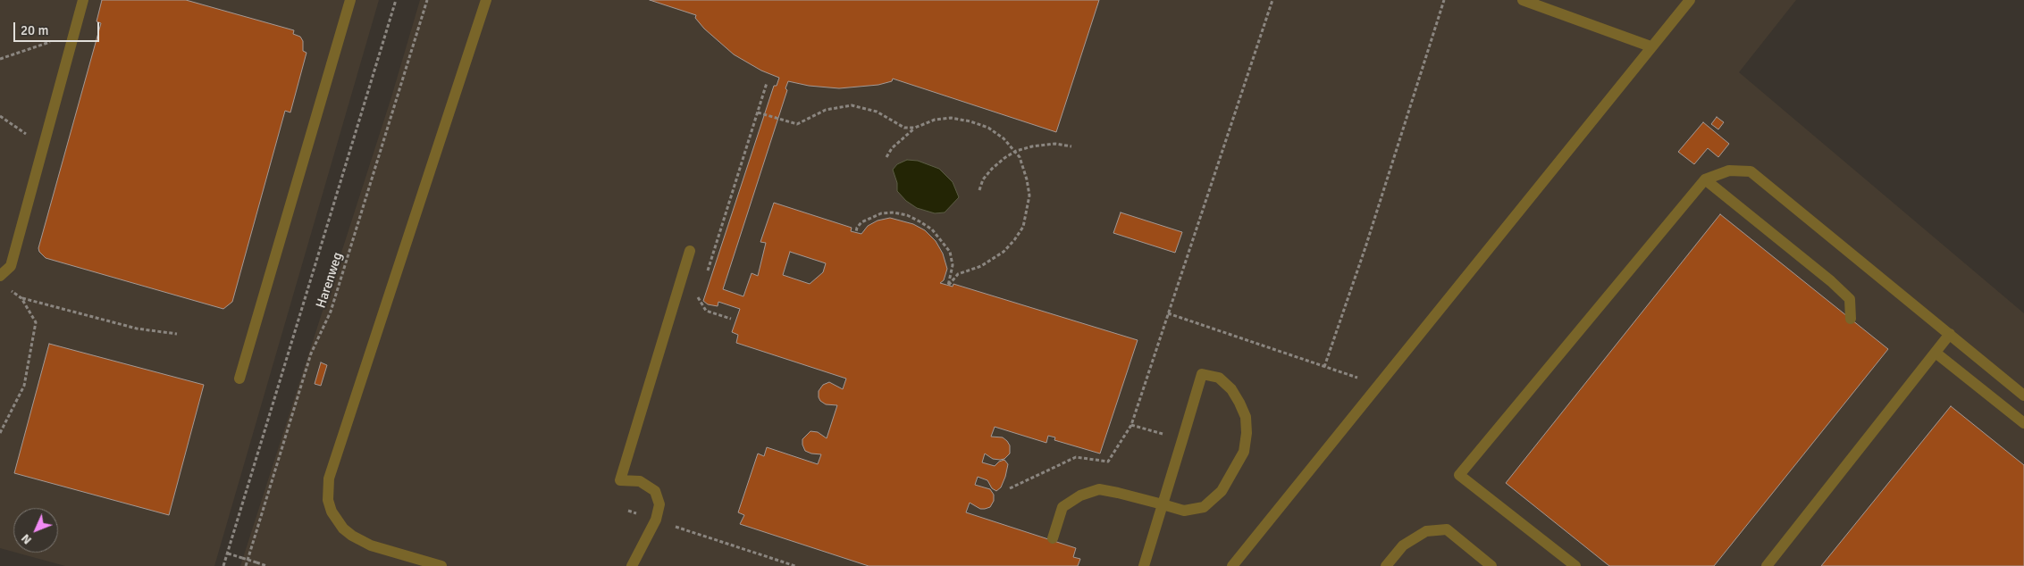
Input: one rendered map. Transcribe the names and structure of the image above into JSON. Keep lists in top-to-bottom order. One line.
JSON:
{"streets":{"path":["Harenweg"]},"scale_bar":"20 m","north":"bottom left"}
